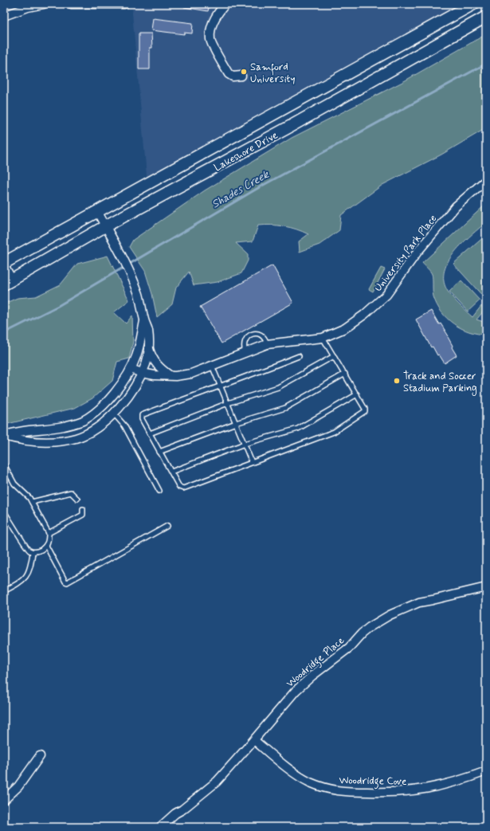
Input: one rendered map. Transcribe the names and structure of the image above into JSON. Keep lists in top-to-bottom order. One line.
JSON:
{"streets":{"main road":["Lakeshore Drive"],"street":["University Park Place","Woodridge Place","Woodridge Cove"]},"crossings":[["Woodridge Place","Woodridge Cove"]],"water":["Shades Creek"],"places":["Samford University","Track and Soccer Stadium Parking"]}
